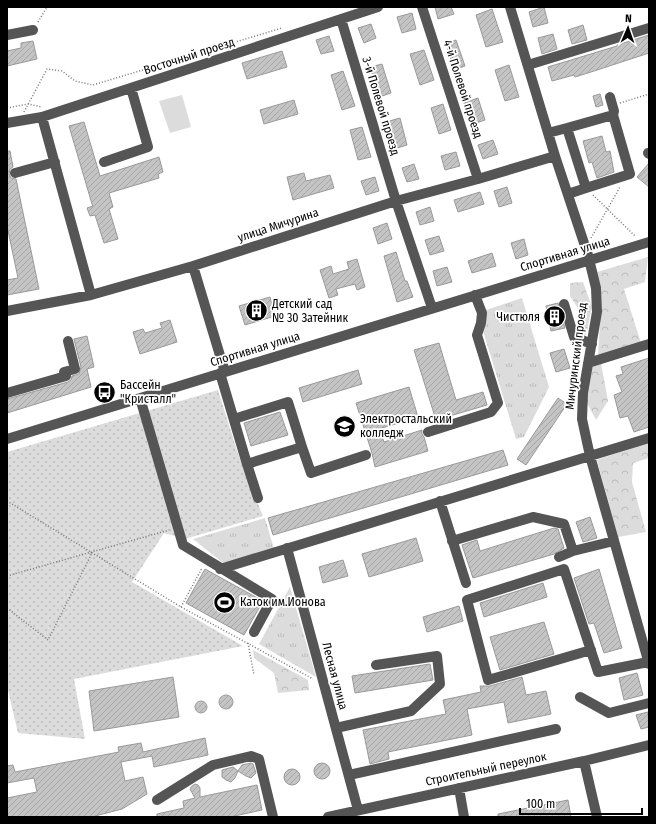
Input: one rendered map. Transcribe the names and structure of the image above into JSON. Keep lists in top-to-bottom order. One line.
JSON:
{"streets":{"street":["Восточный проезд","4-й Полевой проезд","3-й Полевой проезд","улица Мичурина","Спортивная улица","Мичуринский проезд","Лесная улица","Строительный переулок"]},"crossings":[["Восточный проезд","3-й Полевой проезд"],["4-й Полевой проезд","улица Мичурина"],["3-й Полевой проезд","улица Мичурина"],["3-й Полевой проезд","Спортивная улица"],["улица Мичурина","Мичуринский проезд"],["Спортивная улица","Мичуринский проезд"],["Лесная улица","Строительный переулок"]],"places":{"building":["Детский сад № 30 Затейник","Чистюля"],"bus stop":["Бассейн \"Кристалл\""],"school or university":["Электростальский колледж"],"sports":["Каток им.Ионова"]},"scale_bar":"100 m","north":"top"}
